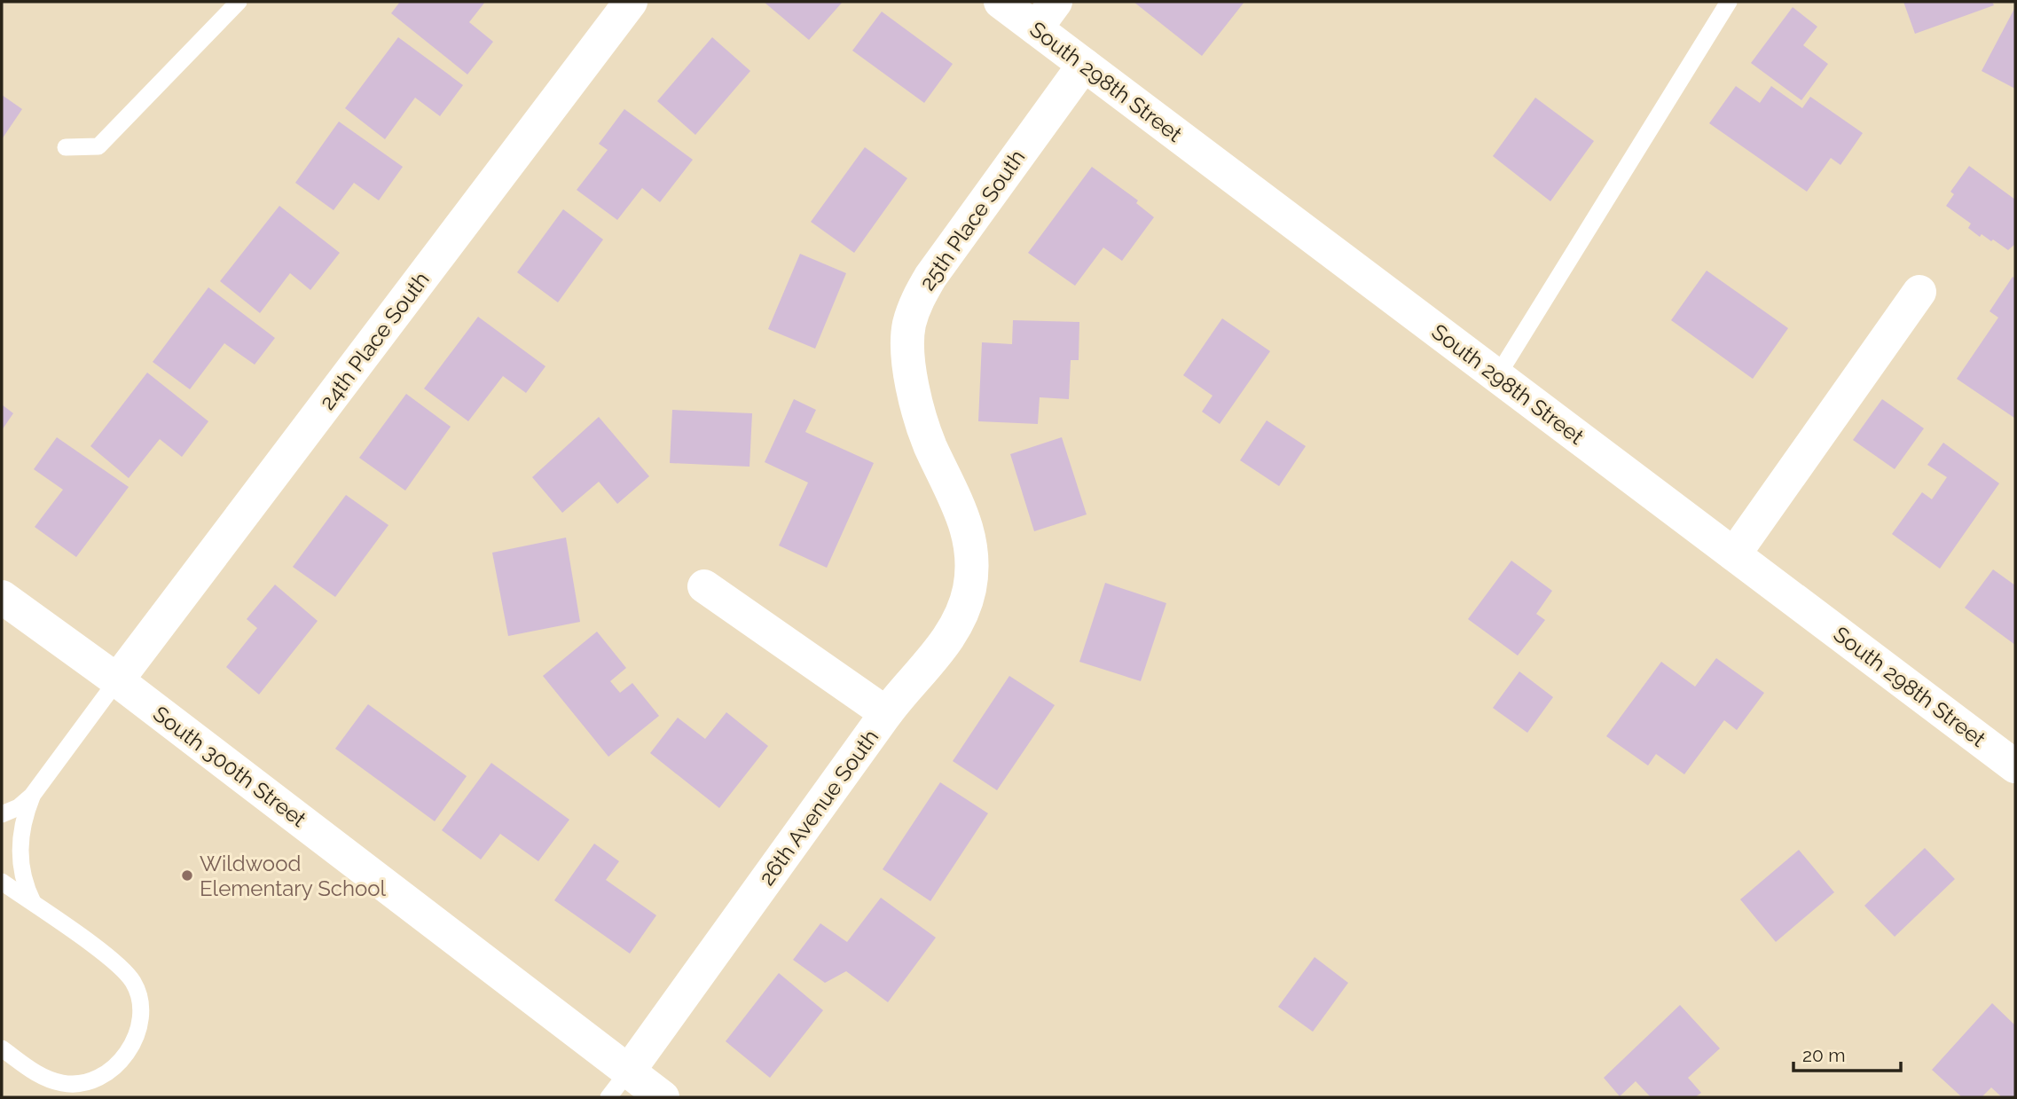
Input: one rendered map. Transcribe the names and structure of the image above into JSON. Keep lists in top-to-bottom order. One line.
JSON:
{"streets":{"street":["South 298th Street","25th Place South","24th Place South","South 300th Street","26th Avenue South"]},"crossings":[["South 298th Street","25th Place South"],["25th Place South","26th Avenue South"],["24th Place South","South 300th Street"],["South 300th Street","26th Avenue South"]],"places":["Wildwood Elementary School"],"scale_bar":"20 m"}
